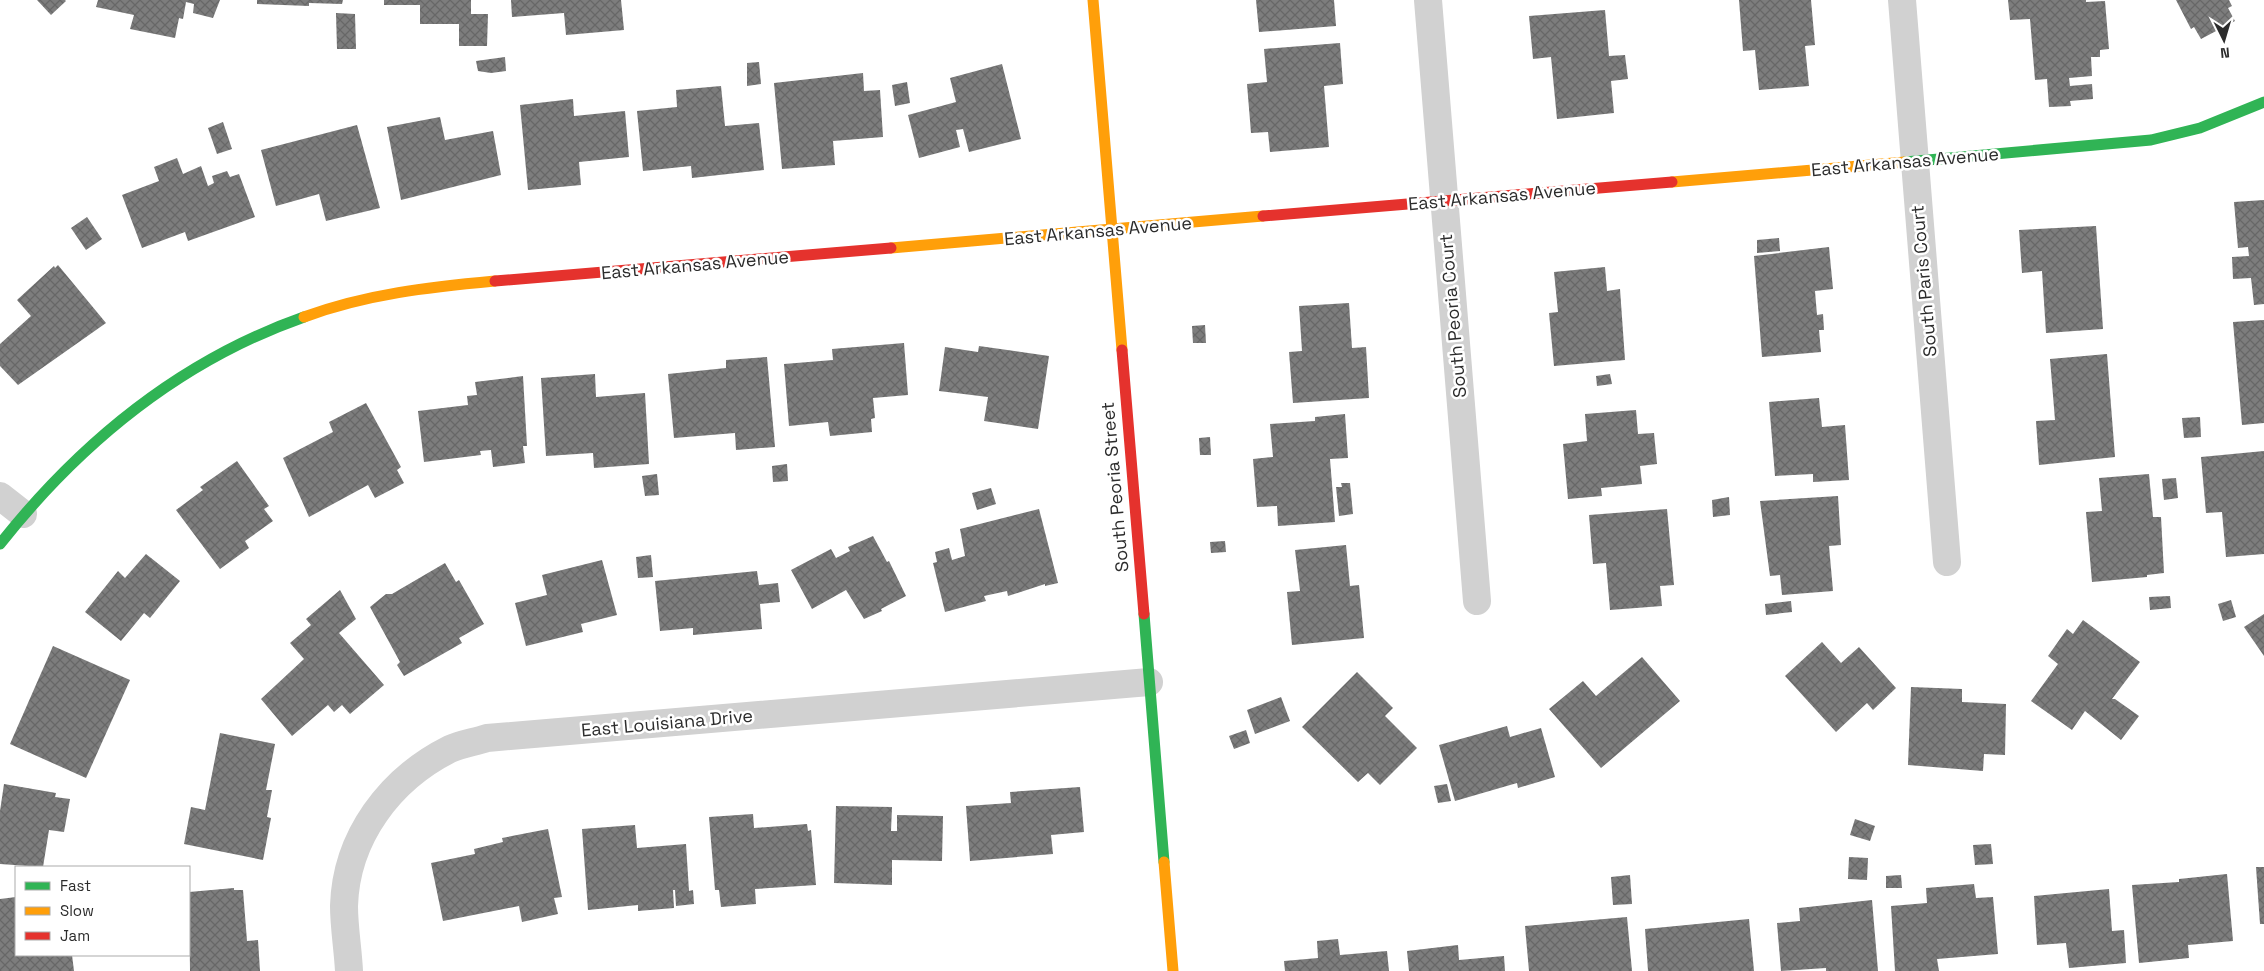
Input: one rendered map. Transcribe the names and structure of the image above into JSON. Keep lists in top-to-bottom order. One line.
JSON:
{"streets":{"street":["East Arkansas Avenue","South Paris Court","South Peoria Court","South Peoria Street","East Louisiana Drive"]},"crossings":[["East Arkansas Avenue","South Paris Court"],["East Arkansas Avenue","South Peoria Court"],["East Arkansas Avenue","South Peoria Street"],["South Peoria Street","East Louisiana Drive"]],"legend":["Fast","Slow","Jam"],"north":"bottom"}
